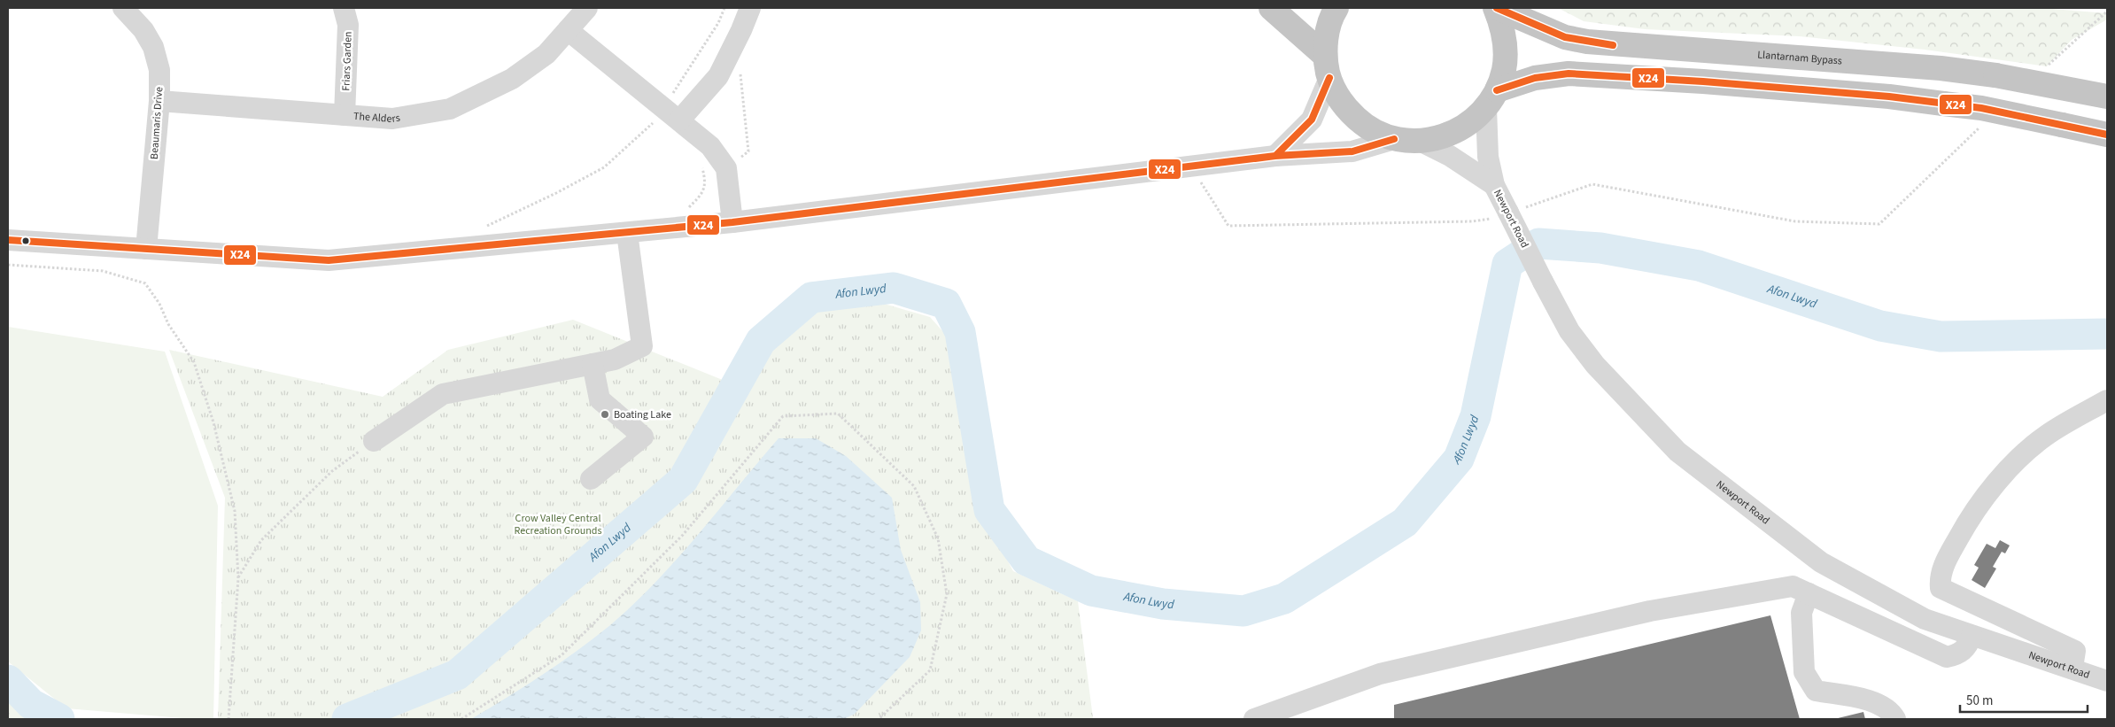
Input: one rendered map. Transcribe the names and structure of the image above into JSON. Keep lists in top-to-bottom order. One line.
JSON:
{"streets":{"highway":["Llantarnam Bypass"],"street":["Friars Garden","The Alders","Beaumaris Drive","Newport Road"]},"crossings":[["Friars Garden","The Alders"],["The Alders","Beaumaris Drive"]],"water":["Afon Lwyd"],"parks":["Crow Valley Central Recreation Grounds"],"places":["Boating Lake"],"lines":["transit line X24"],"scale_bar":"50 m"}
